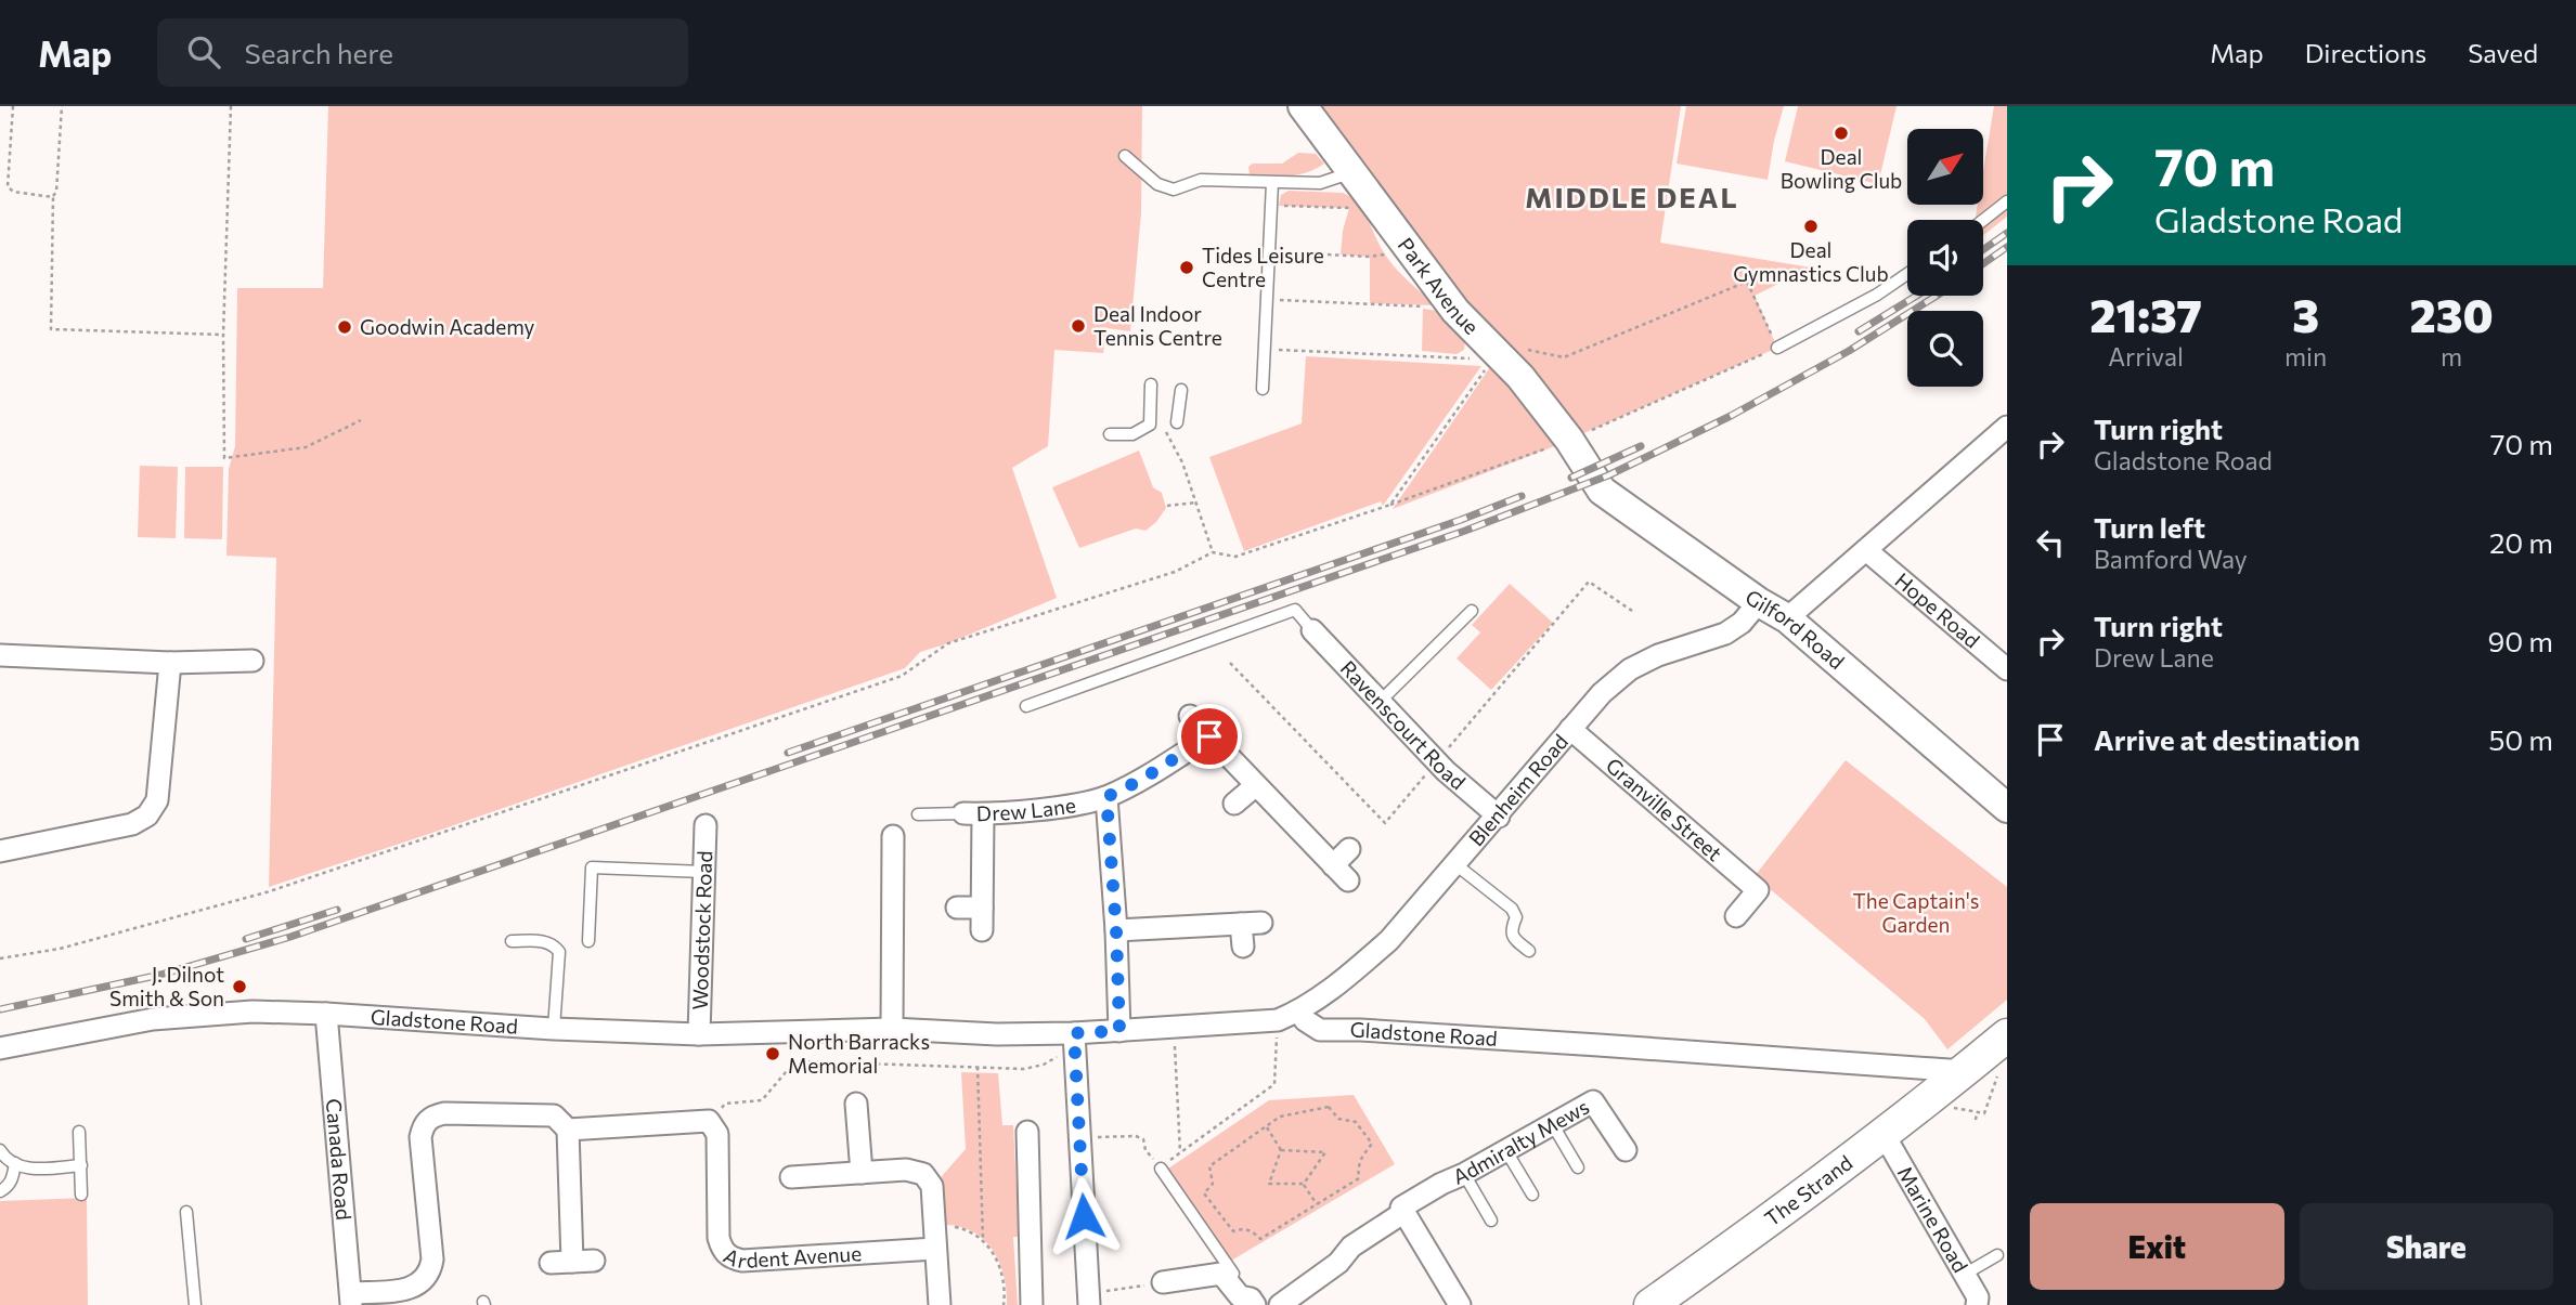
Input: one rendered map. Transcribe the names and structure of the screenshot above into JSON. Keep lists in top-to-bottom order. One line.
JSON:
{"streets":{"main road":["The Strand"],"street":["Park Avenue","Hope Road","Gilford Road","Ravenscourt Road","Blenheim Road","Drew Lane","Granville Street","Woodstock Road","Gladstone Road","Admiralty Mews","Canada Road","Marine Road","Ardent Avenue"]},"crossings":[["Park Avenue","Gilford Road"],["Gilford Road","Blenheim Road"],["Ravenscourt Road","Blenheim Road"],["Blenheim Road","Granville Street"],["Blenheim Road","Gladstone Road"],["Woodstock Road","Gladstone Road"],["Gladstone Road","Canada Road"],["Gladstone Road","The Strand"],["The Strand","Marine Road"]],"districts":["MIDDLE DEAL"],"parks":["The Captain's Garden"],"places":["Deal Bowling Club","Deal Gymnastics Club","Tides Leisure Centre","Deal Indoor Tennis Centre","Goodwin Academy","J. Dilnot Smith & Son","North Barracks Memorial"],"north":"top right","page":{"header":"Map","search":"Search here","nav":["Map","Directions","Saved"],"turn":["70 m","Gladstone Road"],"eta":["21:37","Arrival","3","min","230","m"],"list":[{"name":"Turn right","note":"Gladstone Road","value":"70 m"},{"name":"Turn left","note":"Bamford Way","value":"20 m"},{"name":"Turn right","note":"Drew Lane","value":"90 m"},{"name":"Arrive at destination","value":"50 m"}],"buttons":["Exit","Share"]}}
